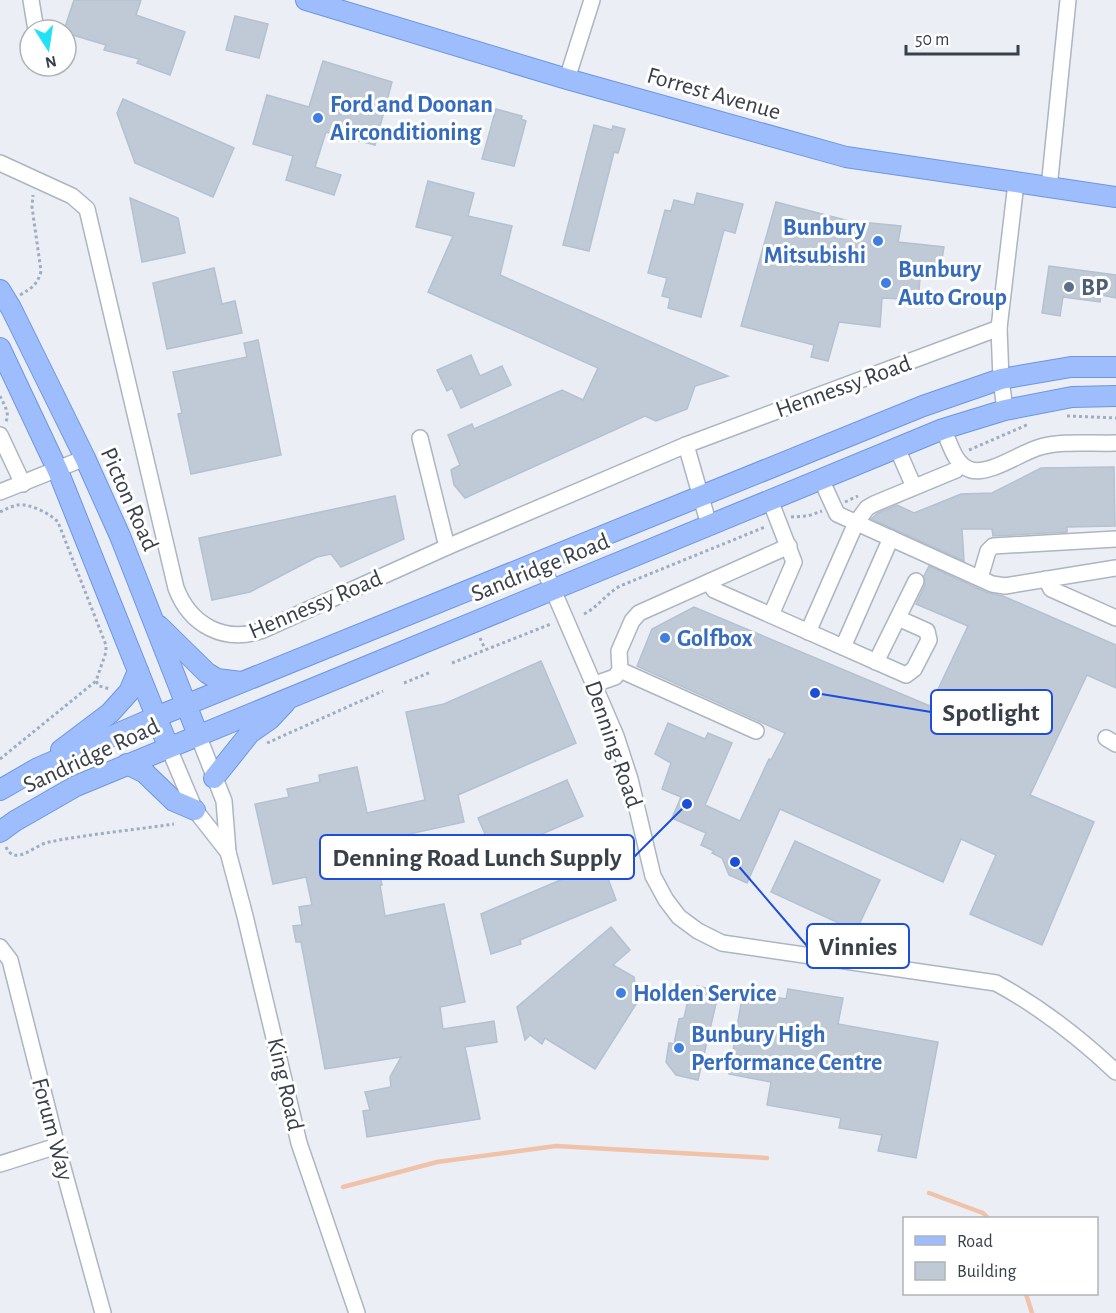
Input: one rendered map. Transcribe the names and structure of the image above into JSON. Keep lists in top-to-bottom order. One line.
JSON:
{"streets":{"main road":["Forrest Avenue","Picton Road","Sandridge Road"],"street":["Hennessy Road","Denning Road","King Road","Forum Way"]},"crossings":[["Picton Road","Sandridge Road"],["Picton Road","King Road"],["Sandridge Road","Denning Road"],["Sandridge Road","King Road"]],"places":["Ford and Doonan Airconditioning","Bunbury Mitsubishi","Bunbury Auto Group","BP","Golfbox","Spotlight","Denning Road Lunch Supply","Vinnies","Holden Service","Bunbury High Performance Centre"],"legend":["Road","Building"],"scale_bar":"50 m","north":"bottom"}
